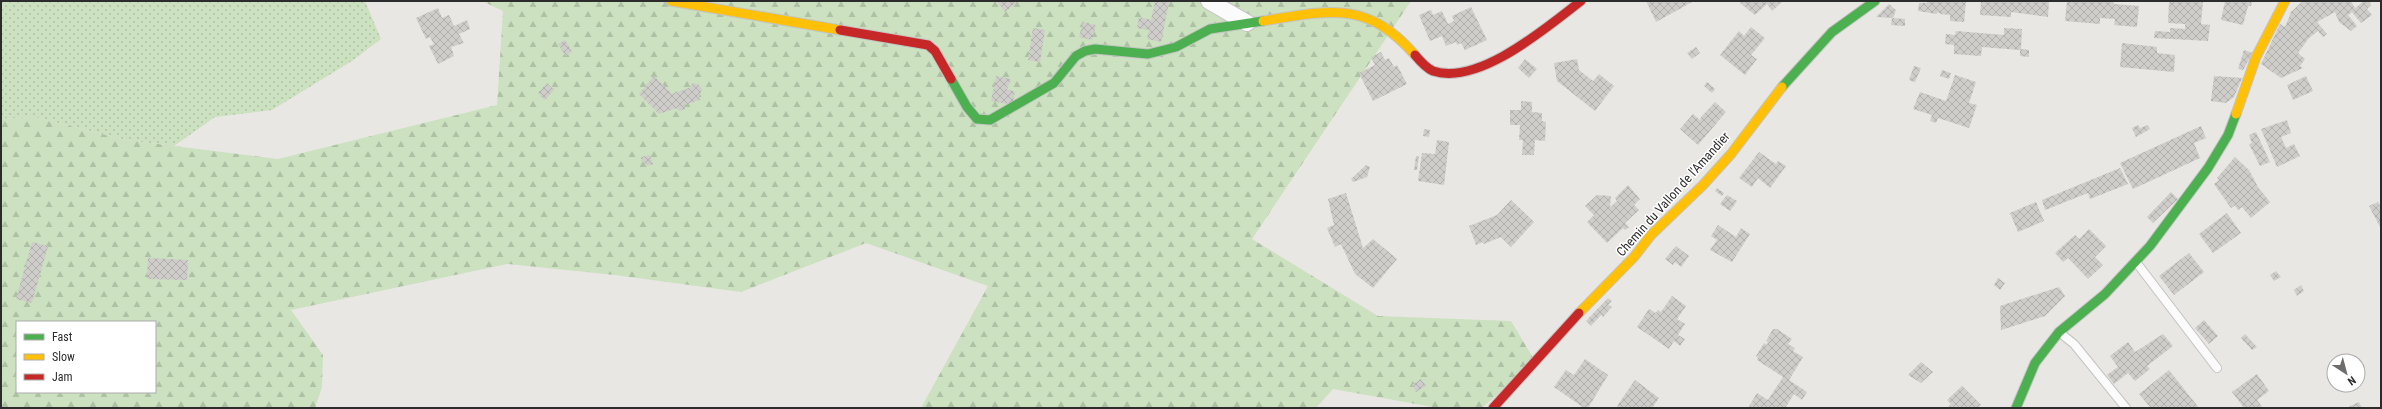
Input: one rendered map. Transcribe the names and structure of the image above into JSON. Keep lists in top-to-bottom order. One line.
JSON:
{"streets":{"street":["Chemin du Vallon de l'Amandier"]},"legend":["Fast","Slow","Jam"],"north":"bottom right"}
